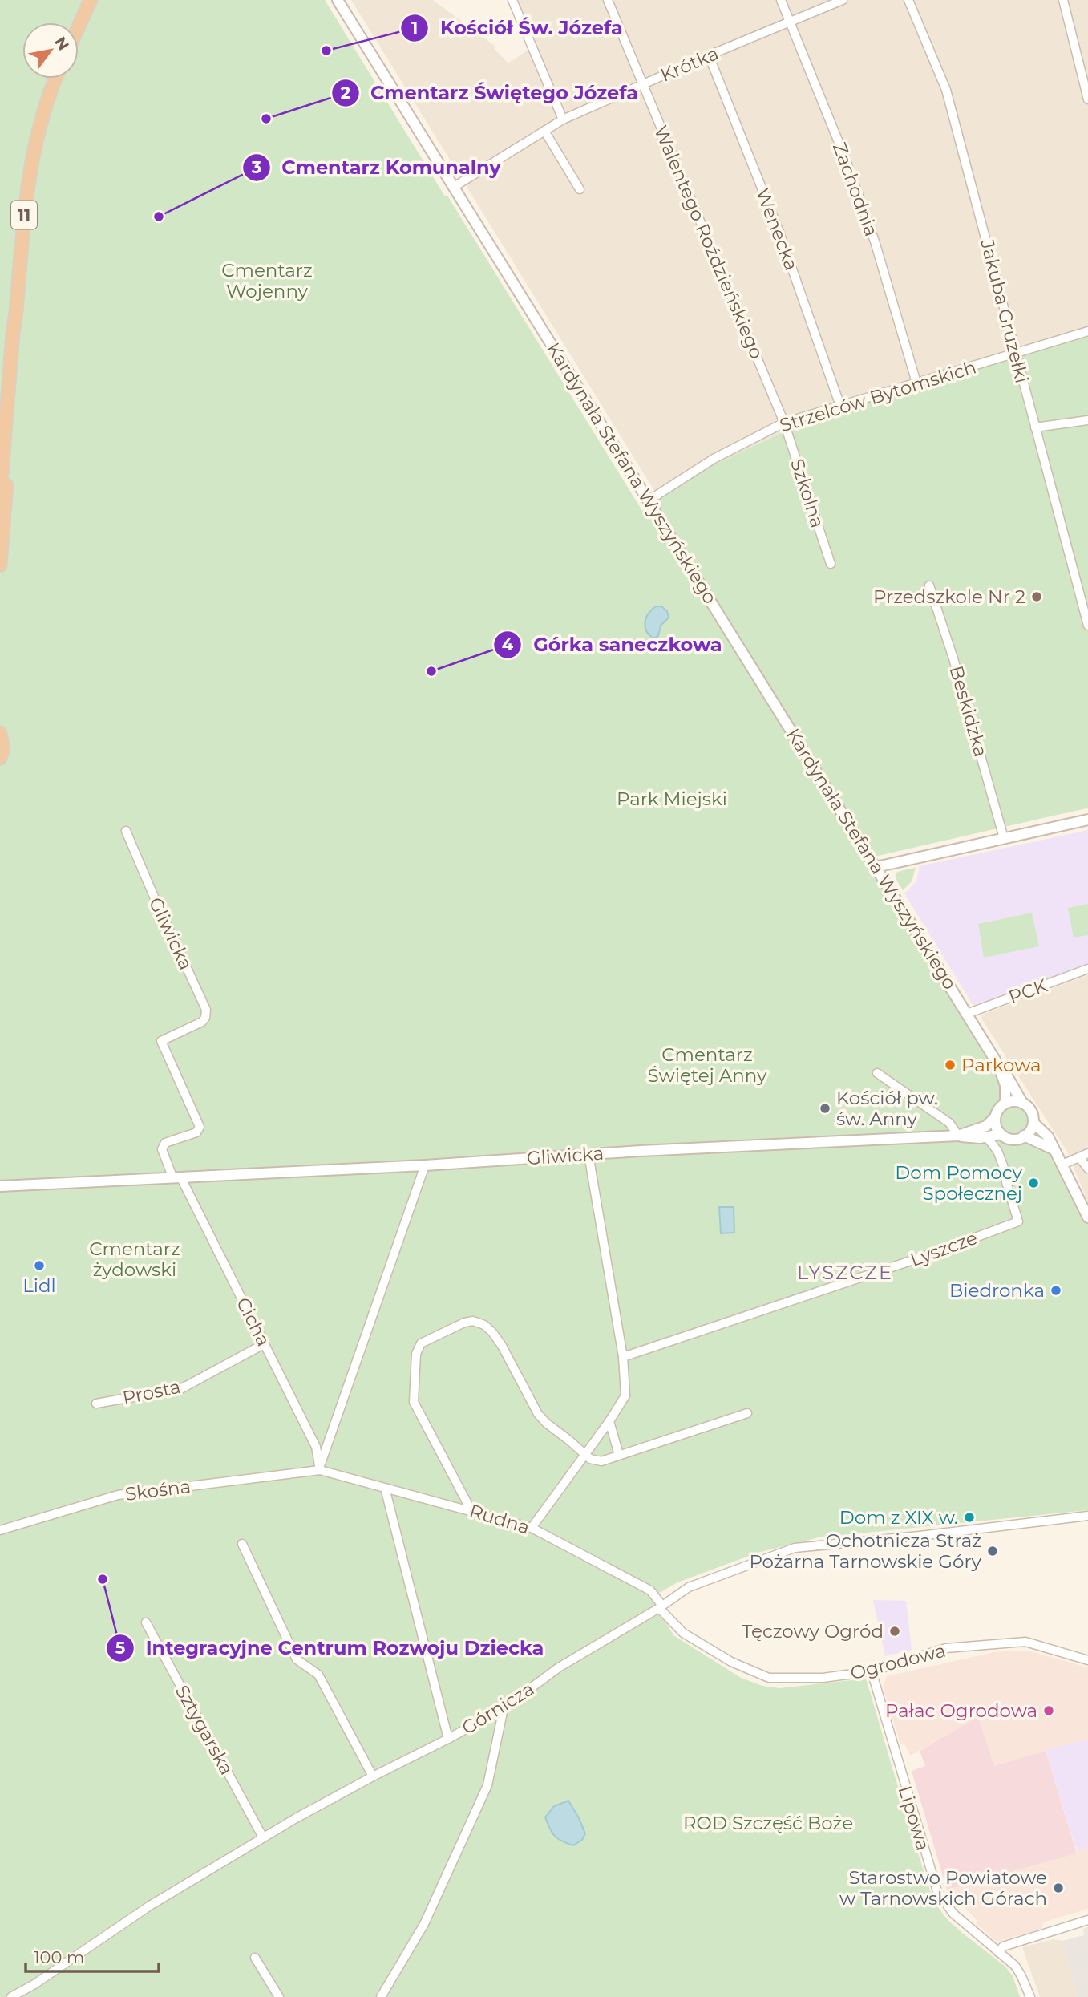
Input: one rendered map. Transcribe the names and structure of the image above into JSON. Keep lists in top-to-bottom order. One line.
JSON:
{"streets":{"highway":["11"],"street":["Krótka","Zachodnia","Wenecka","Walentego Roździeńskiego","Jakuba Gruzełki","Strzelców Bytomskich","Kardynała Stefana Wyszyńskiego","Szkolna","Beskidzka","Gliwicka","PCK","Lyszcze","Cicha","Prosta","Skośna","Rudna","Ogrodowa","Górnicza","Sztygarska","Lipowa"]},"crossings":[["Krótka","Zachodnia"],["Krótka","Wenecka"],["Krótka","Walentego Roździeńskiego"],["Krótka","Kardynała Stefana Wyszyńskiego"],["Zachodnia","Strzelców Bytomskich"],["Wenecka","Strzelców Bytomskich"],["Walentego Roździeńskiego","Strzelców Bytomskich"],["Walentego Roździeńskiego","Szkolna"],["Jakuba Gruzełki","Strzelców Bytomskich"],["Strzelców Bytomskich","Kardynała Stefana Wyszyńskiego"],["Strzelców Bytomskich","Szkolna"],["Kardynała Stefana Wyszyńskiego","Gliwicka"],["Kardynała Stefana Wyszyńskiego","PCK"],["Gliwicka","Lyszcze"],["Gliwicka","Cicha"],["Cicha","Prosta"],["Cicha","Skośna"],["Cicha","Rudna"],["Skośna","Rudna"],["Rudna","Ogrodowa"],["Rudna","Górnicza"],["Ogrodowa","Górnicza"],["Ogrodowa","Lipowa"],["Górnicza","Sztygarska"]],"districts":["LYSZCZE"],"parks":["Cmentarz Wojenny","Park Miejski","Cmentarz Świętej Anny","Cmentarz żydowski","ROD Szczęść Boże"],"places":["Kościół Św. Józefa","Cmentarz Świętego Józefa","Cmentarz Komunalny","Przedszkole Nr 2","Górka saneczkowa","Parkowa","Kościół pw. św. Anny","Dom Pomocy Społecznej","Lidl","Biedronka","Dom z XIX w.","Ochotnicza Straż Pożarna Tarnowskie Góry","Integracyjne Centrum Rozwoju Dziecka","Tęczowy Ogród","Pałac Ogrodowa","Starostwo Powiatowe w Tarnowskich Górach"],"scale_bar":"100 m","north":"top right"}
